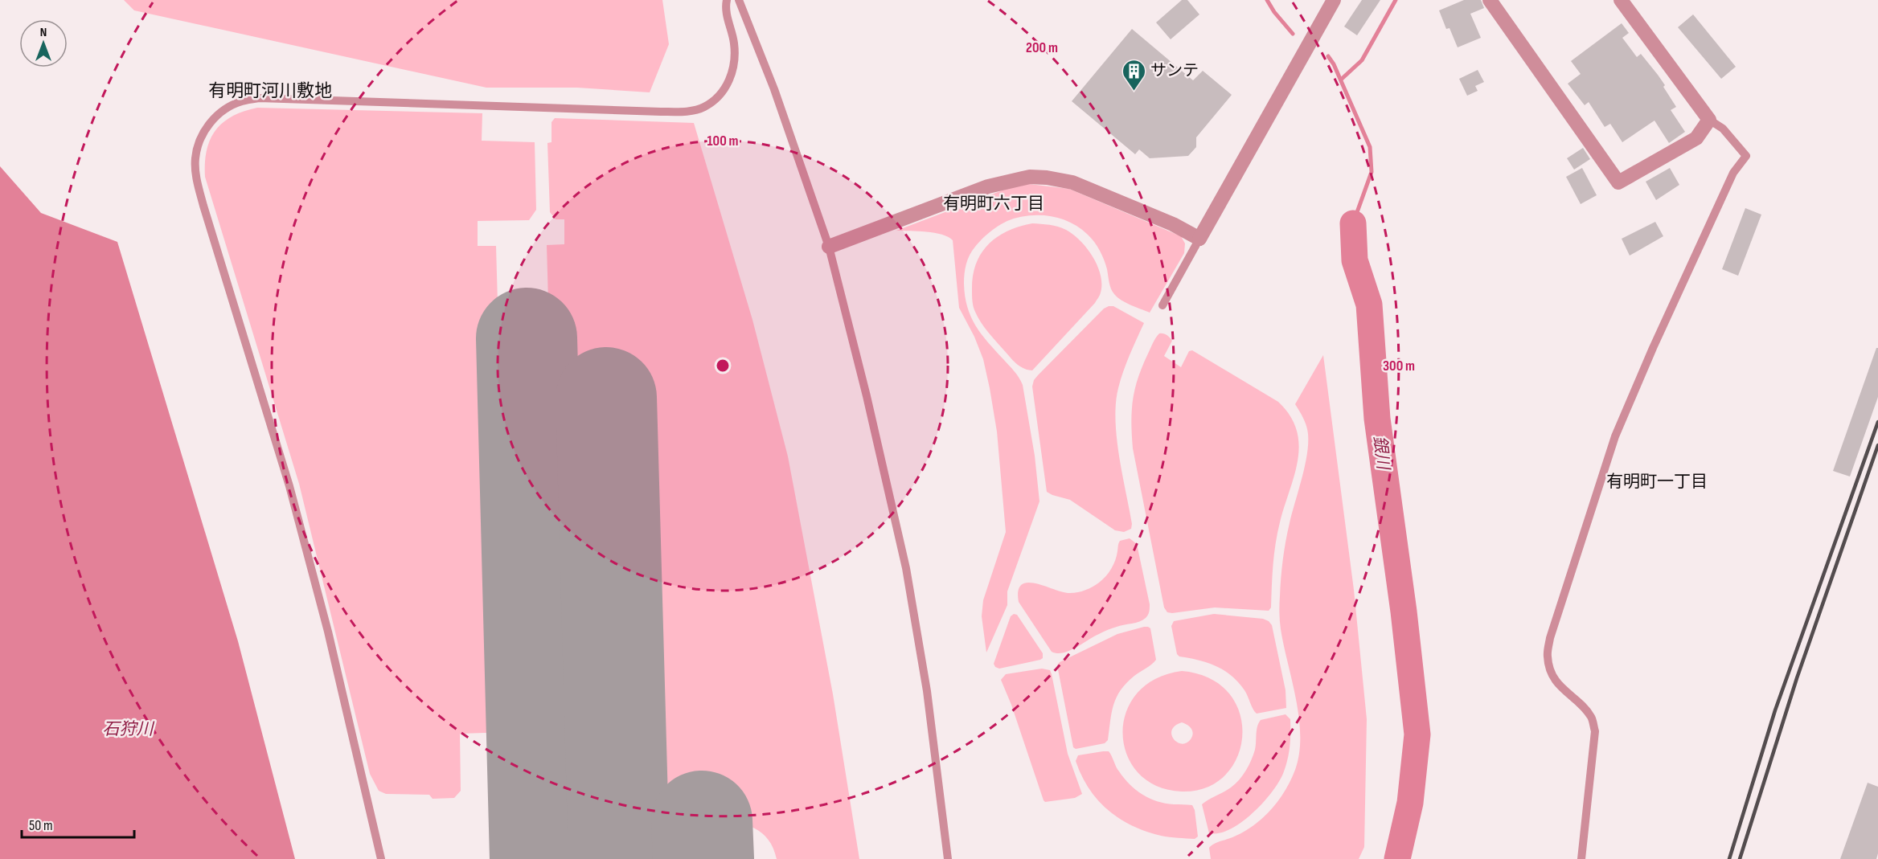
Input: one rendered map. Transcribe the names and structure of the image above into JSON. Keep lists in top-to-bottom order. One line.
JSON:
{"districts":["有明町河川敷地","有明町六丁目","有明町一丁目"],"water":["銀川","石狩川"],"places":{"building":["サンテ"]},"scale_bar":"50 m","north":"top","rings":["200 m","100 m","300 m"]}
